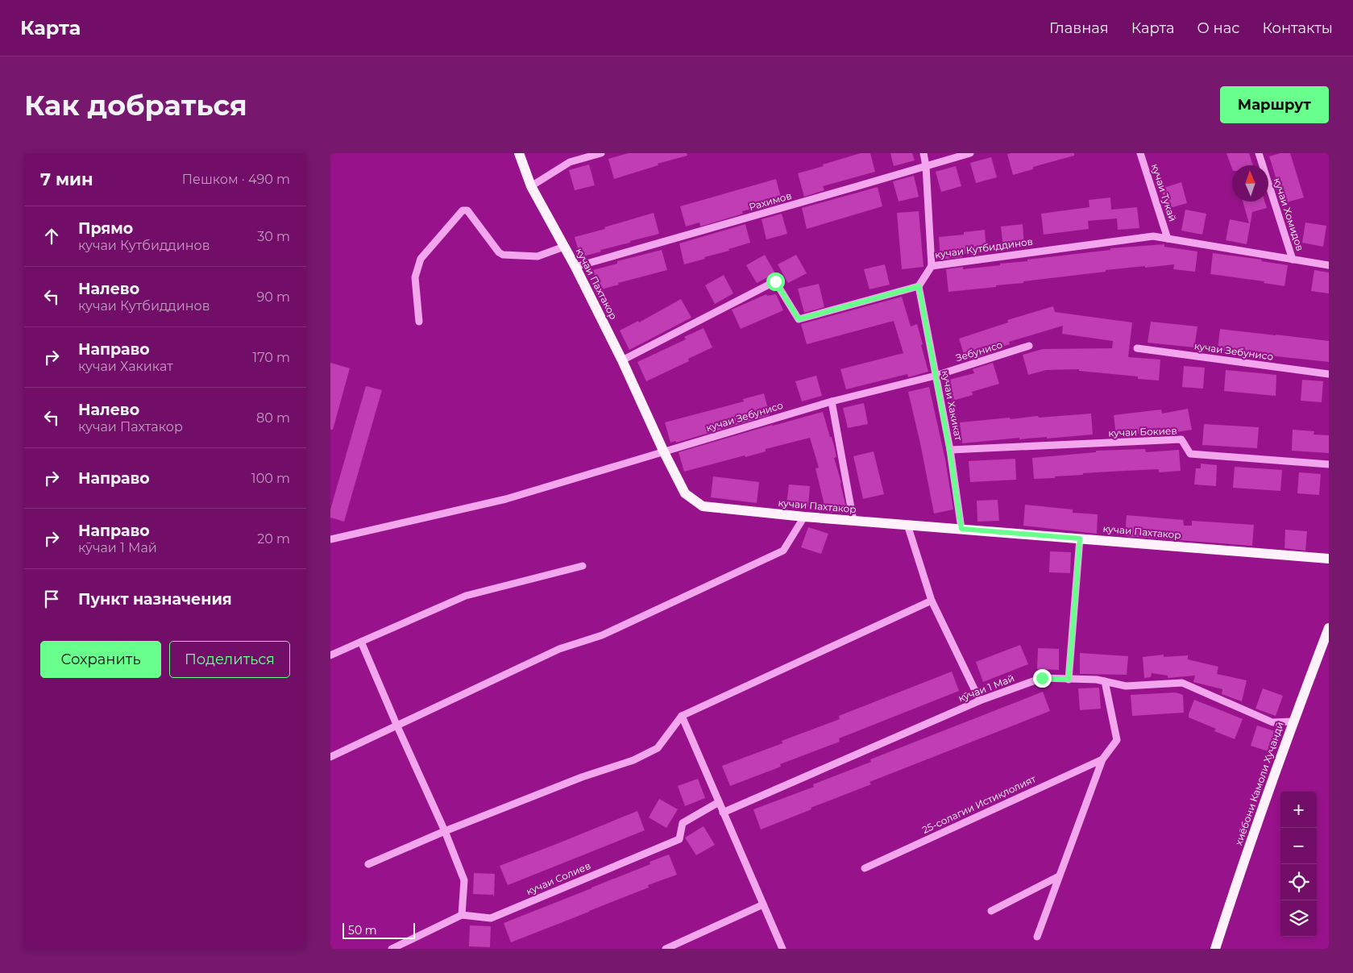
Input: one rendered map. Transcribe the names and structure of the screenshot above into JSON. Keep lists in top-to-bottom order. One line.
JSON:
{"streets":{"main road":["кучаи Пахтакор","хиёбони Камоли Хуҷандӣ"],"street":["кучаи Тукай","Рахимов","кучаи Хомидов","кучаи Кутбиддинов","Зебунисо","кучаи Зебунисо","кучаи Хакикат","кучаи Бокиев","кӯчаи 1 Май","25-солагии Истиқлолият","кучаи Солиев"]},"crossings":[["кучаи Тукай","кучаи Кутбиддинов"],["Рахимов","кучаи Пахтакор"],["кучаи Хомидов","кучаи Кутбиддинов"],["кучаи Кутбиддинов","кучаи Хакикат"],["кучаи Пахтакор","кучаи Зебунисо"],["кучаи Пахтакор","кучаи Хакикат"],["Зебунисо","кучаи Зебунисо"],["Зебунисо","кучаи Хакикат"],["кучаи Зебунисо","кучаи Хакикат"],["кучаи Хакикат","кучаи Бокиев"],["кӯчаи 1 Май","хиёбони Камоли Хуҷандӣ"],["кӯчаи 1 Май","25-солагии Истиқлолият"]],"scale_bar":"50 m","north":"top","page":{"header":"Карта","nav":["Главная","Карта","О нас","Контакты"],"buttons":["Маршрут",["Сохранить","Поделиться"]],"title":"Как добраться","heading":["7 мин","Пешком · 490 m"],"list":[["Прямо","кучаи Кутбиддинов","30 m"],["Налево","кучаи Кутбиддинов","90 m"],["Направо","кучаи Хакикат","170 m"],["Налево","кучаи Пахтакор","80 m"],["Направо","100 m"],["Направо","кӯчаи 1 Май","20 m"],"Пункт назначения"],"map_buttons":["+","−"],"scale":"50 m"}}
